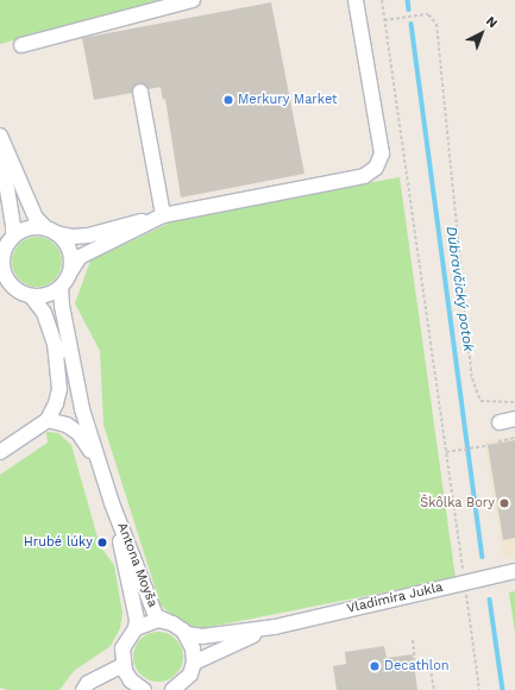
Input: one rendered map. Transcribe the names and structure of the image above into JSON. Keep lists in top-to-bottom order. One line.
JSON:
{"streets":{"street":["Antona Moyša","Vladimíra Jukla"]},"crossings":[["Antona Moyša","Vladimíra Jukla"]],"water":["Dúbravčický potok"],"places":["Merkury Market","Škôlka Bory","Hrubé lúky","Decathlon"],"north":"top right"}
